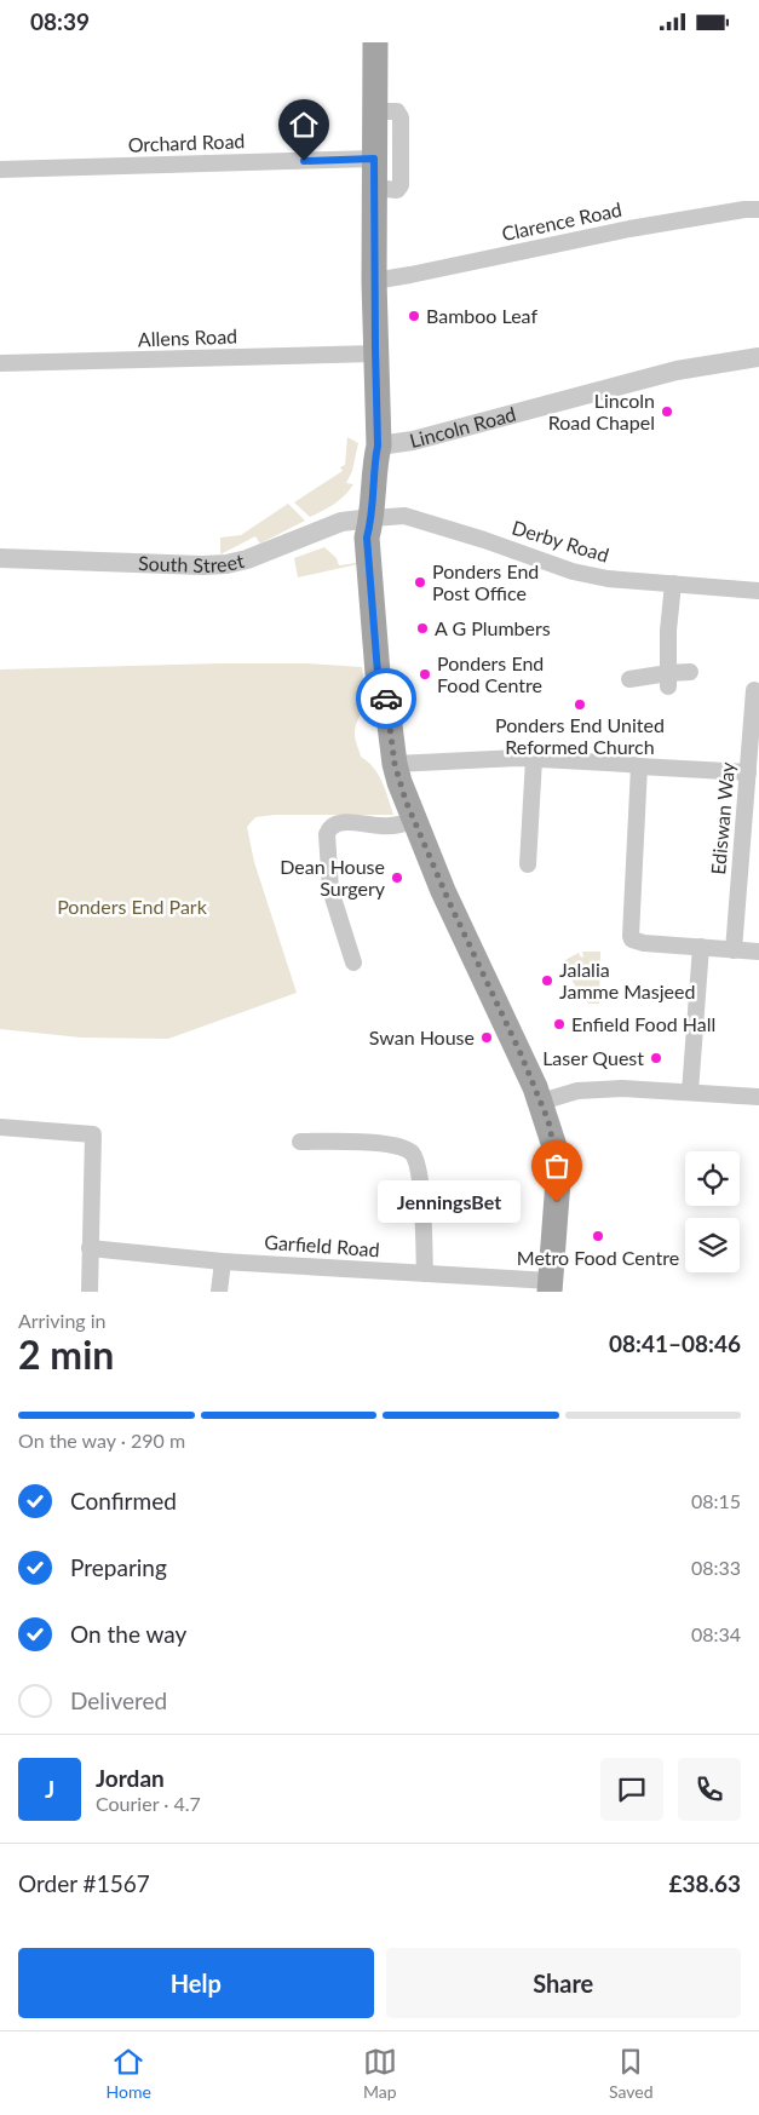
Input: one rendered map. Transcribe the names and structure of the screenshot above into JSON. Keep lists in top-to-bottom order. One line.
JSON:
{"streets":{"street":["Orchard Road","Clarence Road","Allens Road","Lincoln Road","Derby Road","South Street","Ediswan Way","Garfield Road"]},"crossings":[["Derby Road","South Street"]],"parks":["Ponders End Park"],"places":["Bamboo Leaf","Lincoln Road Chapel","Ponders End Post Office","A G Plumbers","Ponders End Food Centre","Ponders End United Reformed Church","Dean House Surgery","Jalalia Jamme Masjeed","Enfield Food Hall","Swan House","Laser Quest","JenningsBet","Metro Food Centre"],"page":{"status":"08:39","bubble":"JenningsBet","heading":["2 min","Arriving in","08:41–08:46"],"panel":["Jordan","Courier · 4.7","Order #1567","£38.63"],"bar":"On the way · 290 m","list":[["Confirmed","08:15"],["Preparing","08:33"],["On the way","08:34"],"Delivered"],"round":"J","buttons":["Help","Share"],"tabs":["Home","Map","Saved"]}}
